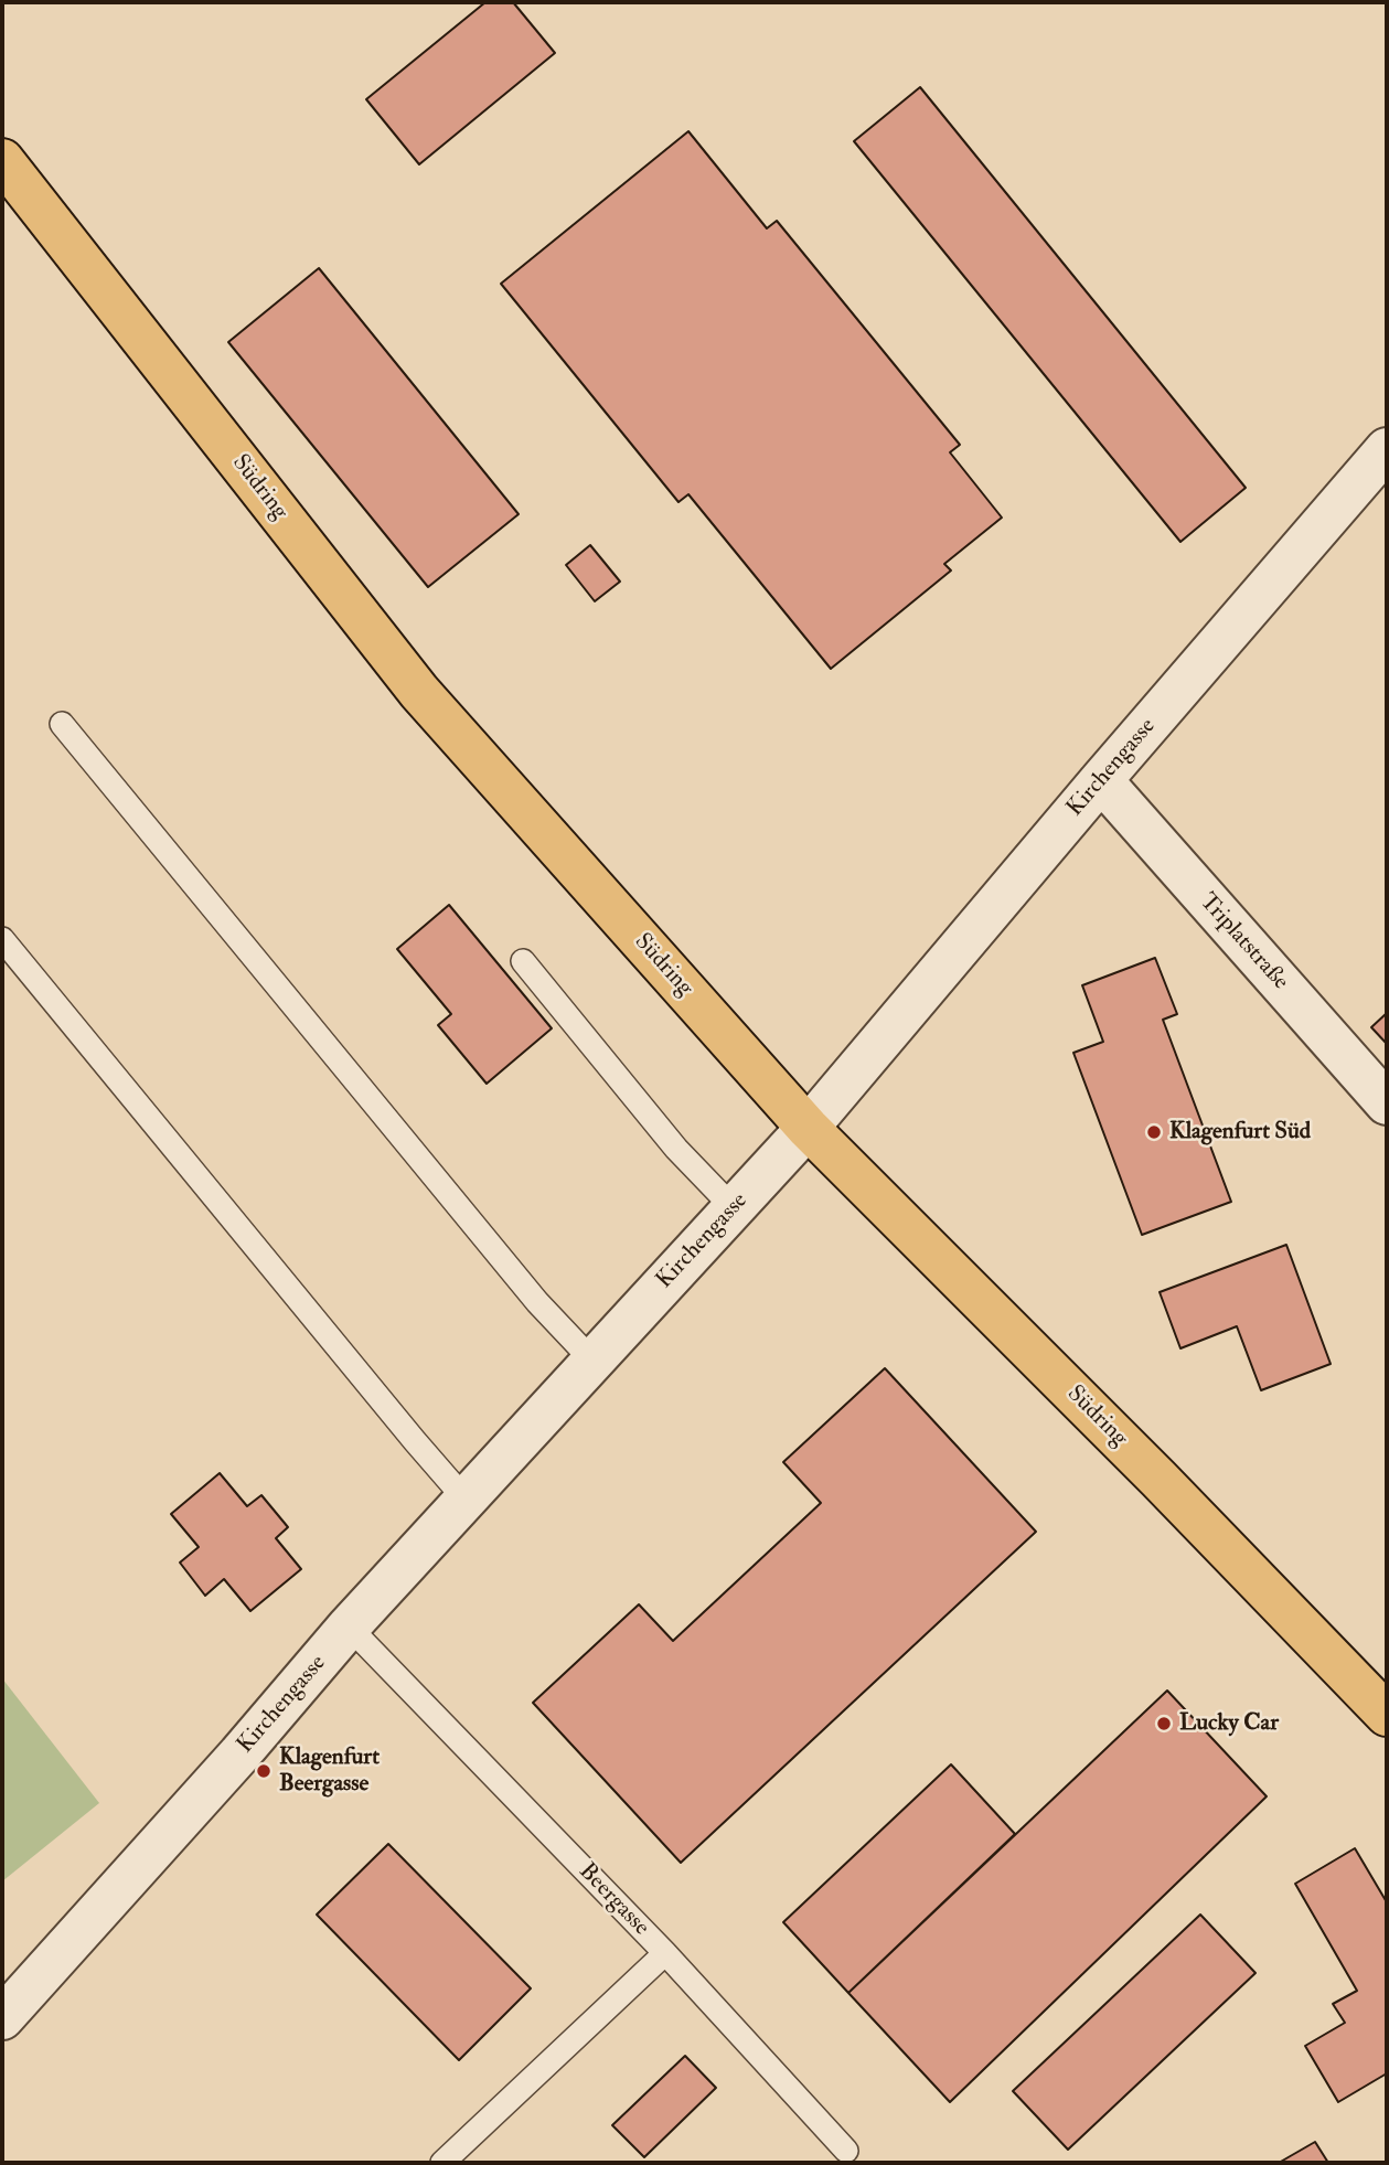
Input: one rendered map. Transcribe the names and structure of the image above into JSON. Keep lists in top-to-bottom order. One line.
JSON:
{"streets":{"main road":["Südring"],"street":["Kirchengasse","Triplatstraße"],"lane":["Beergasse"]},"crossings":[["Südring","Kirchengasse"],["Kirchengasse","Triplatstraße"],["Kirchengasse","Beergasse"]],"places":["Klagenfurt Süd","Lucky Car","Klagenfurt Beergasse"]}
